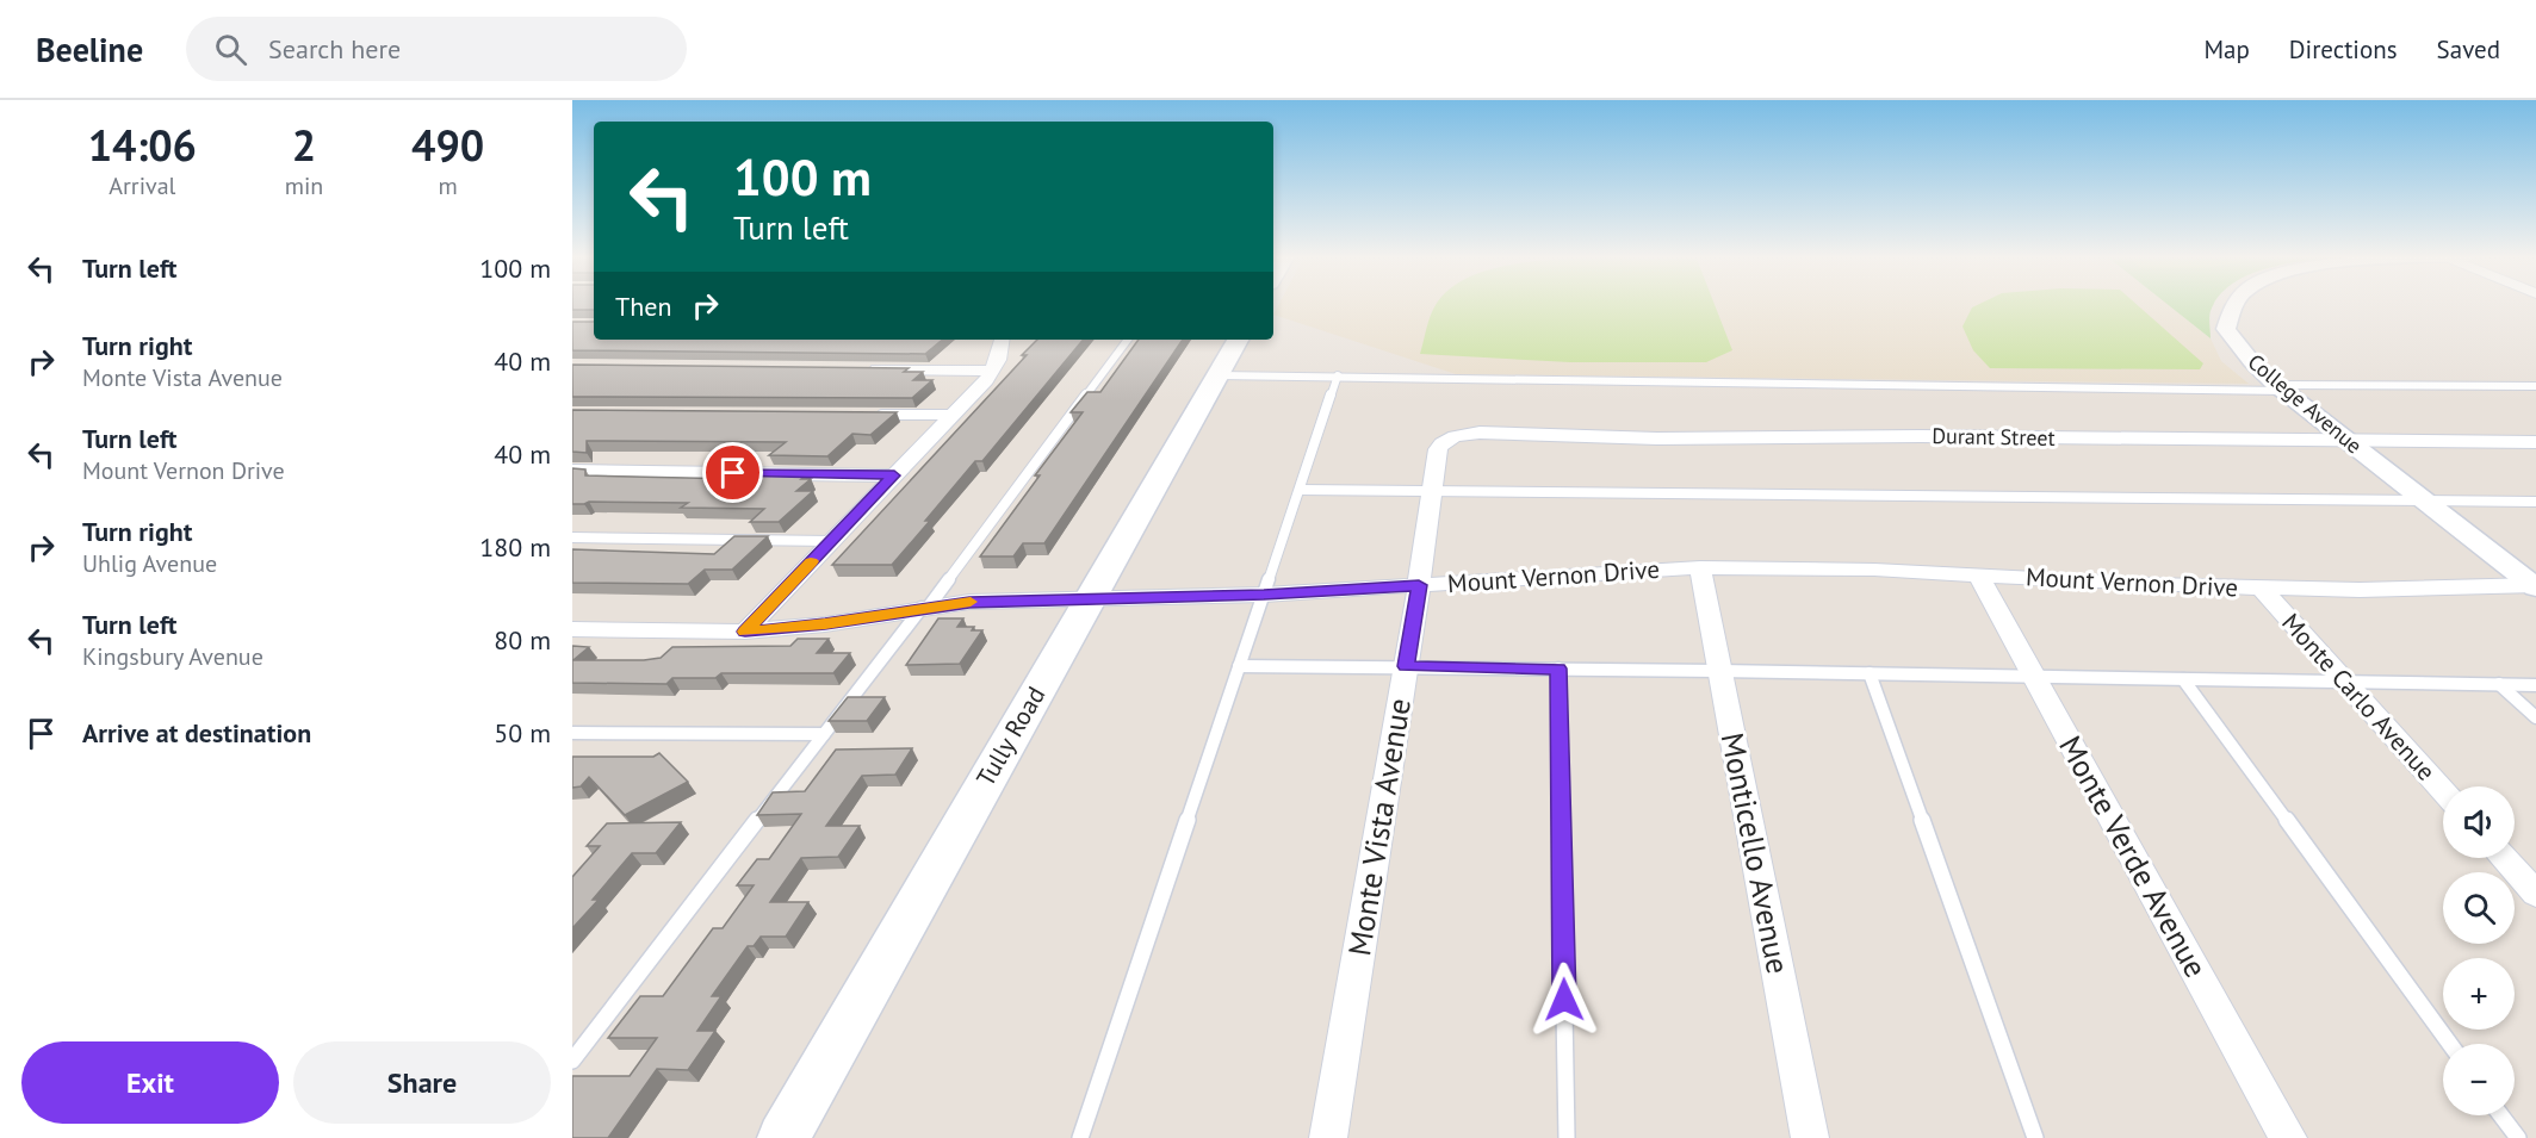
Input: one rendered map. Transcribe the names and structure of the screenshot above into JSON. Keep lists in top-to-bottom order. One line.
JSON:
{"streets":{"main road":["Tully Road"],"street":["College Avenue","Durant Street","Mount Vernon Drive","Monte Carlo Avenue","Monte Vista Avenue","Monticello Avenue","Monte Verde Avenue"]},"crossings":[["College Avenue","Durant Street"],["College Avenue","Mount Vernon Drive"],["Durant Street","Monte Vista Avenue"],["Mount Vernon Drive","Monte Carlo Avenue"],["Mount Vernon Drive","Tully Road"],["Mount Vernon Drive","Monte Vista Avenue"],["Mount Vernon Drive","Monticello Avenue"],["Mount Vernon Drive","Monte Verde Avenue"]],"page":{"header":"Beeline","search":"Search here","nav":["Map","Directions","Saved"],"eta":["14:06","Arrival","2","min","490","m"],"turn":["100 m","Turn left"],"list":[{"name":"Turn left","value":"100 m"},{"name":"Turn right","note":"Monte Vista Avenue","value":"40 m"},{"name":"Turn left","note":"Mount Vernon Drive","value":"40 m"},{"name":"Turn right","note":"Uhlig Avenue","value":"180 m"},{"name":"Turn left","note":"Kingsbury Avenue","value":"80 m"},{"name":"Arrive at destination","value":"50 m"}],"then":"Then","map_buttons":["+","−"],"buttons":["Exit","Share"]}}
